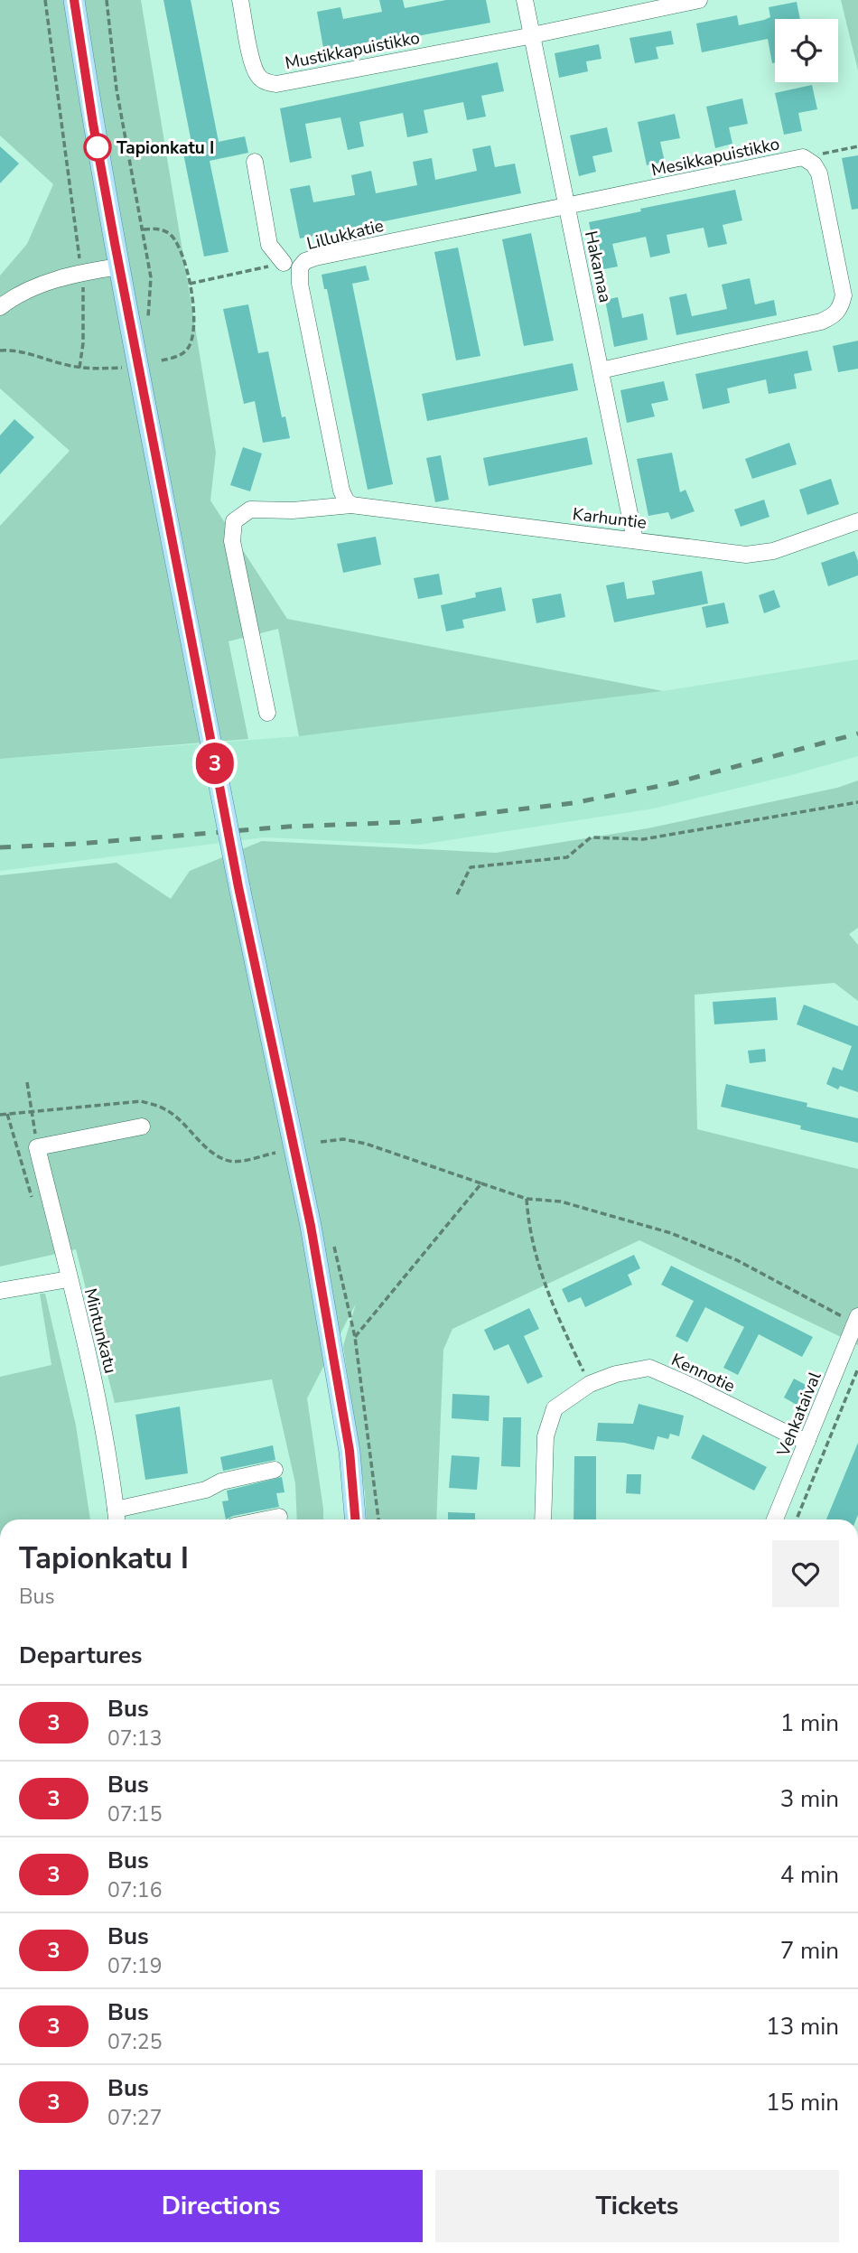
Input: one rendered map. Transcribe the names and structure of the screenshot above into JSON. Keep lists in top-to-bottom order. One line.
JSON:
{"streets":{"street":["Mustikkapuistikko","Mesikkapuistikko","Lillukkatie","Hakamaa","Karhuntie","Mintunkatu","Kennotie","Vehkataival"]},"crossings":[["Mustikkapuistikko","Hakamaa"],["Mesikkapuistikko","Lillukkatie"],["Mesikkapuistikko","Hakamaa"],["Lillukkatie","Hakamaa"],["Lillukkatie","Karhuntie"],["Hakamaa","Karhuntie"],["Kennotie","Vehkataival"]],"places":["Tapionkatu I"],"lines":["bus line 3"],"page":{"on_map":"3","heading":[["Tapionkatu I","Bus"],"Departures"],"list":[{"mark":"3","name":"Bus","note":"07:13","value":"1 min"},{"mark":"3","name":"Bus","note":"07:15","value":"3 min"},{"mark":"3","name":"Bus","note":"07:16","value":"4 min"},{"mark":"3","name":"Bus","note":"07:19","value":"7 min"},{"mark":"3","name":"Bus","note":"07:25","value":"13 min"},{"mark":"3","name":"Bus","note":"07:27","value":"15 min"}],"buttons":["Directions","Tickets"]}}
